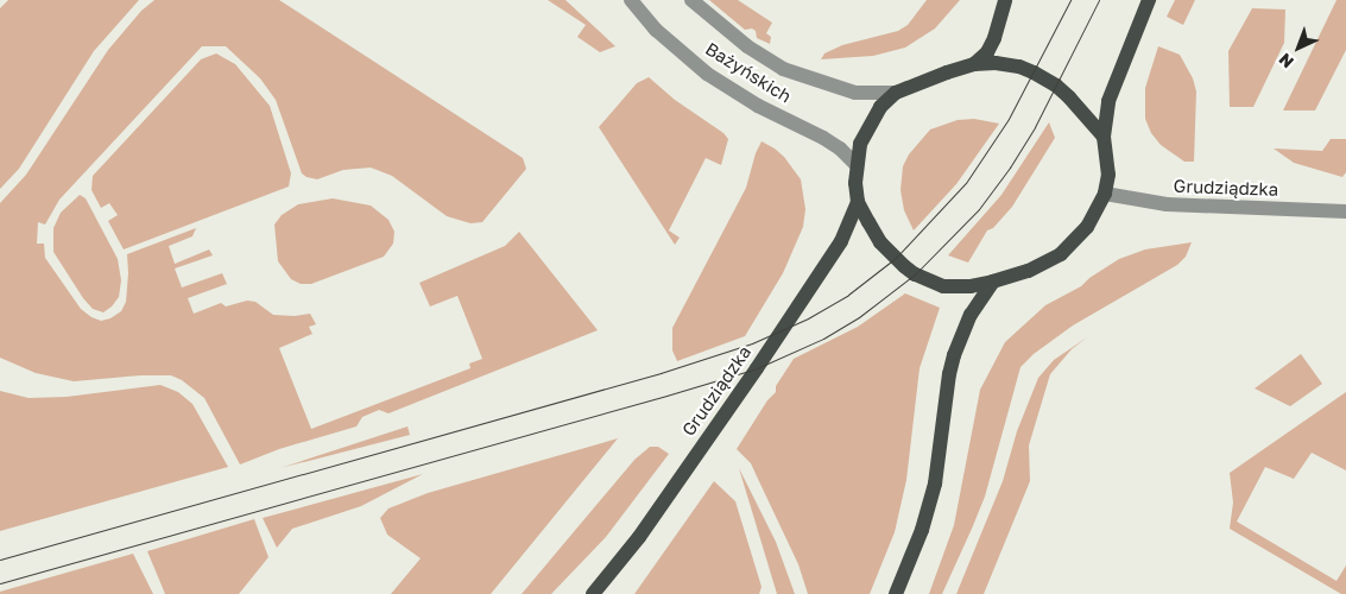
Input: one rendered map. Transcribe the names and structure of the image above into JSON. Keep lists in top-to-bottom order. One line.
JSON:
{"streets":{"main road":["Grudziądzka"],"street":["Bażyńskich"]},"north":"bottom left"}
